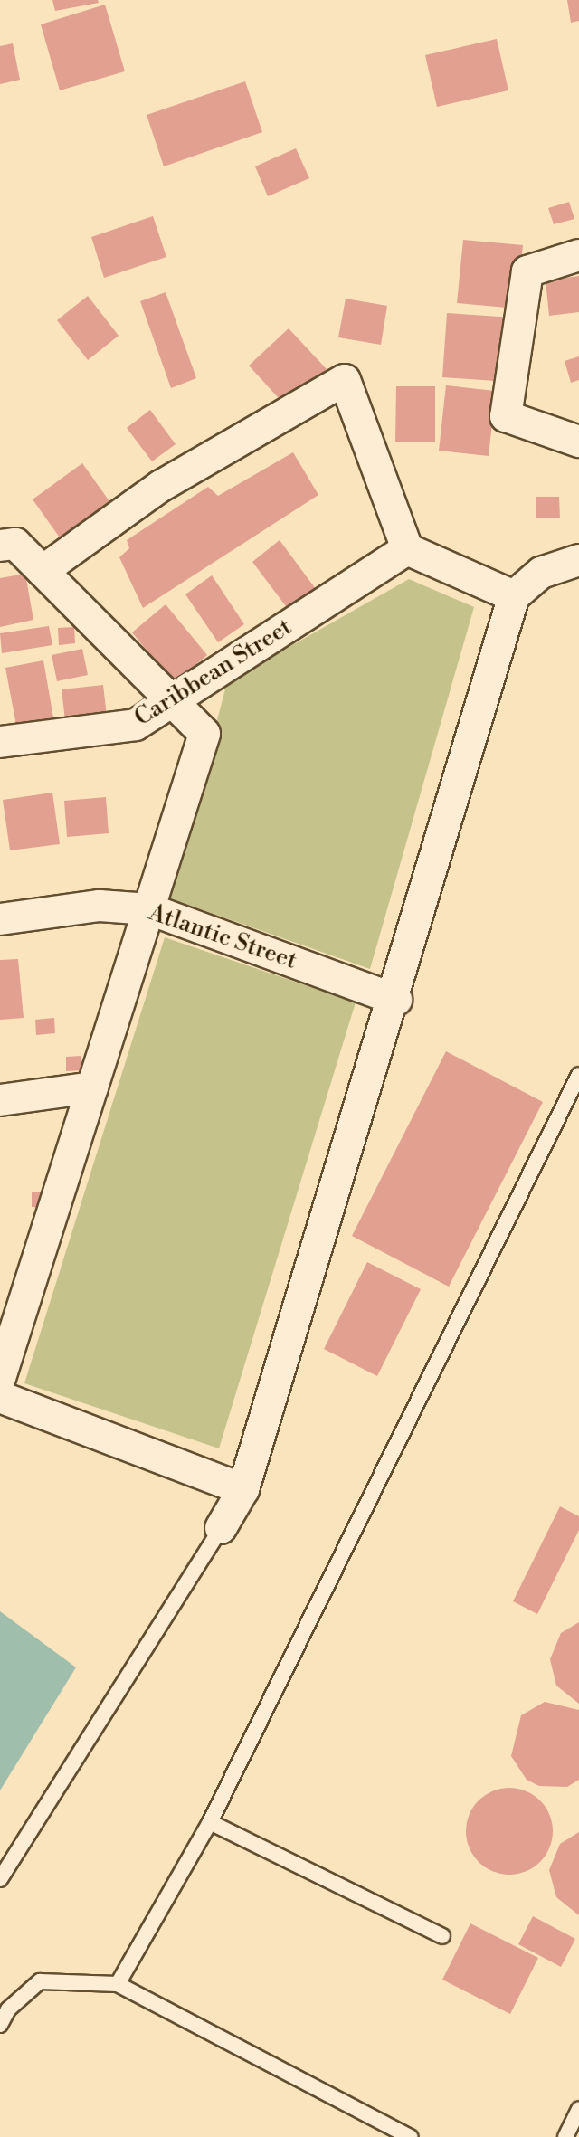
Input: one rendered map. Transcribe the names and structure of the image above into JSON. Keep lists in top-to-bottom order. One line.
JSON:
{"streets":{"street":["Caribbean Street","Atlantic Street"]}}
